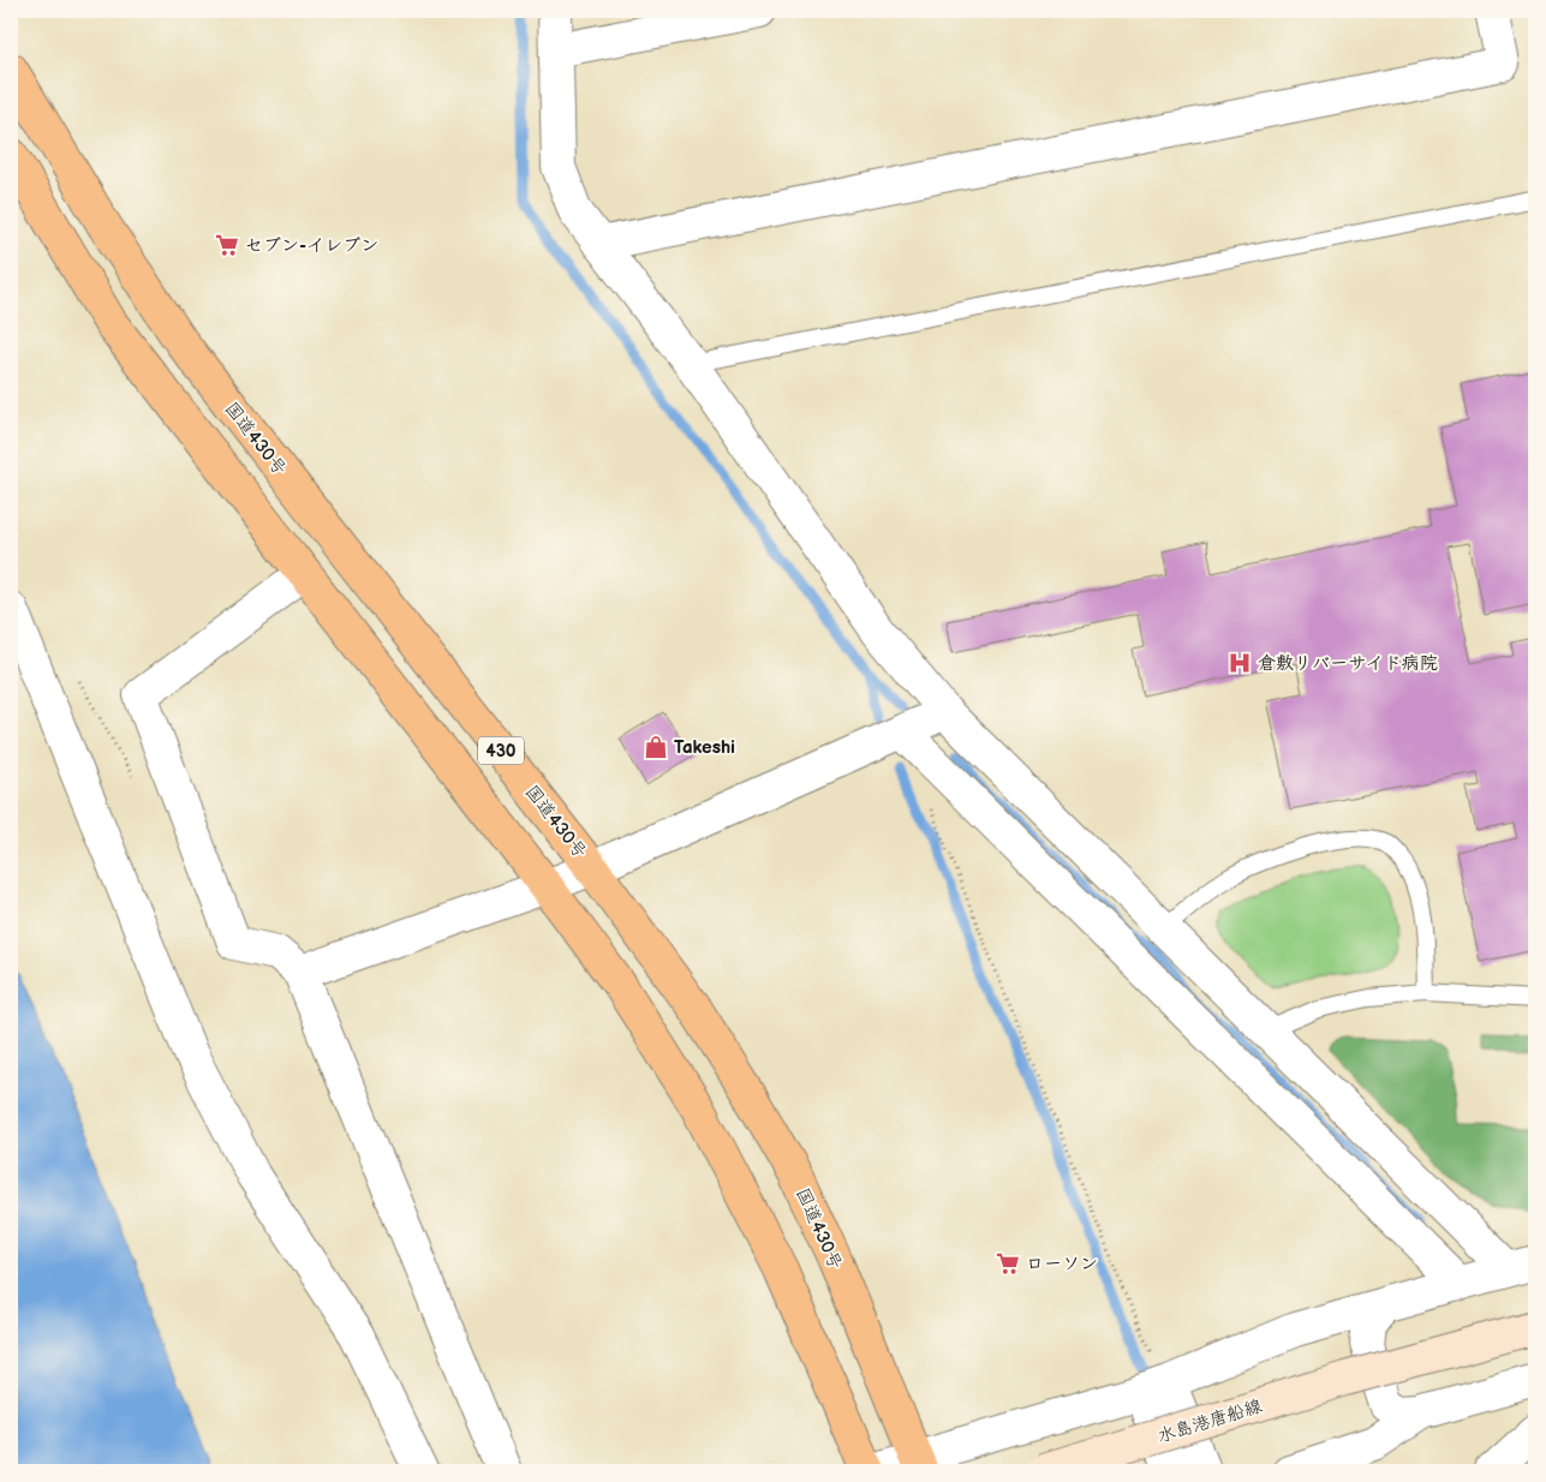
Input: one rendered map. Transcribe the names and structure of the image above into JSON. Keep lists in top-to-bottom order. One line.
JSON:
{"streets":{"highway":["国道430号","430"],"main road":["水島港唐船線"]},"places":{"supermarket":["セブン-イレブン","ローソン"],"hospital":["倉敷リバーサイド病院"],"shop":["Takeshi"]}}
